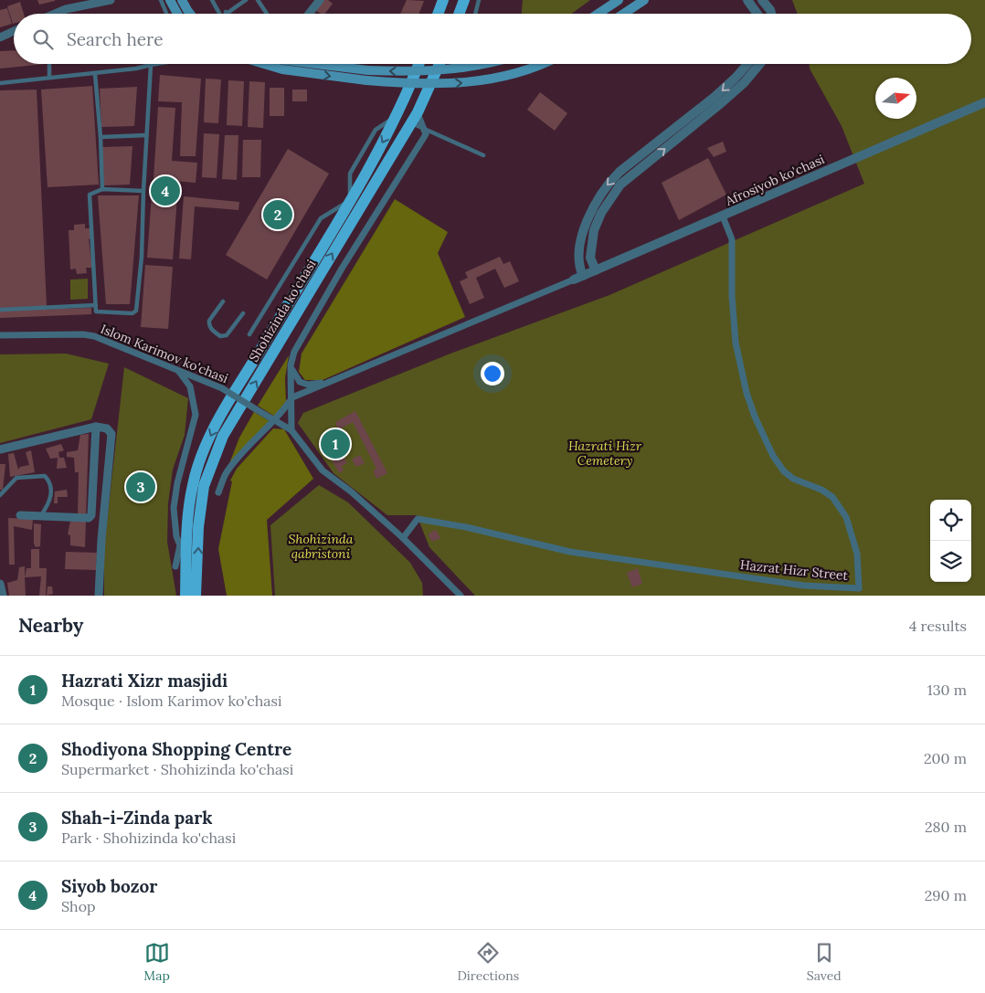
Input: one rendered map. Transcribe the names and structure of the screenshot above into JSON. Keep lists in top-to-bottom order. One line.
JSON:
{"streets":{"main road":["Shohizinda ko'chasi"],"street":["Afrosiyob ko'chasi","Islom Karimov ko'chasi","Hazrat Hizr Street"]},"crossings":[["Afrosiyob ko'chasi","Hazrat Hizr Street"],["Islom Karimov ko'chasi","Hazrat Hizr Street"]],"parks":["Hazrati Hizr Cemetery","Shohizinda qabristoni"],"north":"right","page":{"search":"Search here","pins":["4","2","1","3"],"heading":["Nearby","4 results"],"list":[{"mark":"1","name":"Hazrati Xizr masjidi","note":"Mosque · Islom Karimov ko'chasi","value":"130 m"},{"mark":"2","name":"Shodiyona Shopping Centre","note":"Supermarket · Shohizinda ko'chasi","value":"200 m"},{"mark":"3","name":"Shah-i-Zinda park","note":"Park · Shohizinda ko'chasi","value":"280 m"},{"mark":"4","name":"Siyob bozor","note":"Shop","value":"290 m"}],"nav":["Map","Directions","Saved"]}}
